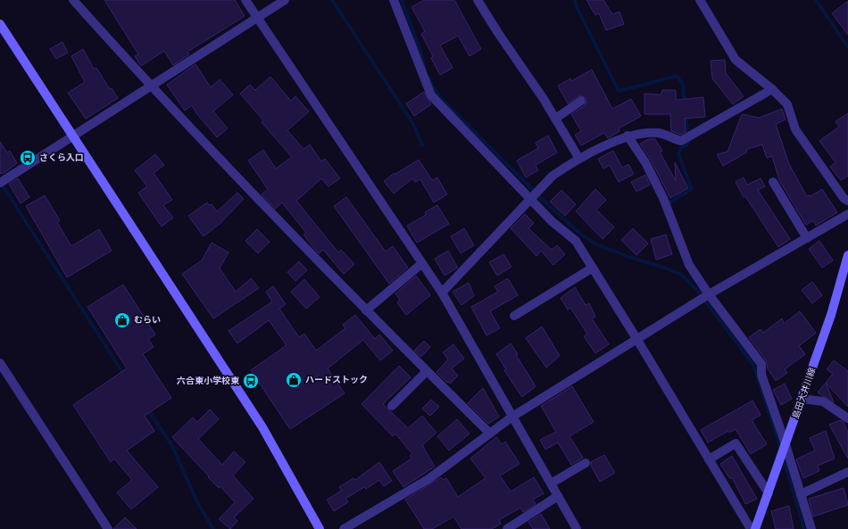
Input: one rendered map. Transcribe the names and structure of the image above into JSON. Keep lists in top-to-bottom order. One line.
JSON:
{"streets":{"street":["島田大井川線"]},"places":{"bus stop":["さくら入口","六合東小学校東"],"shop":["むらい","ハードストック"]}}
